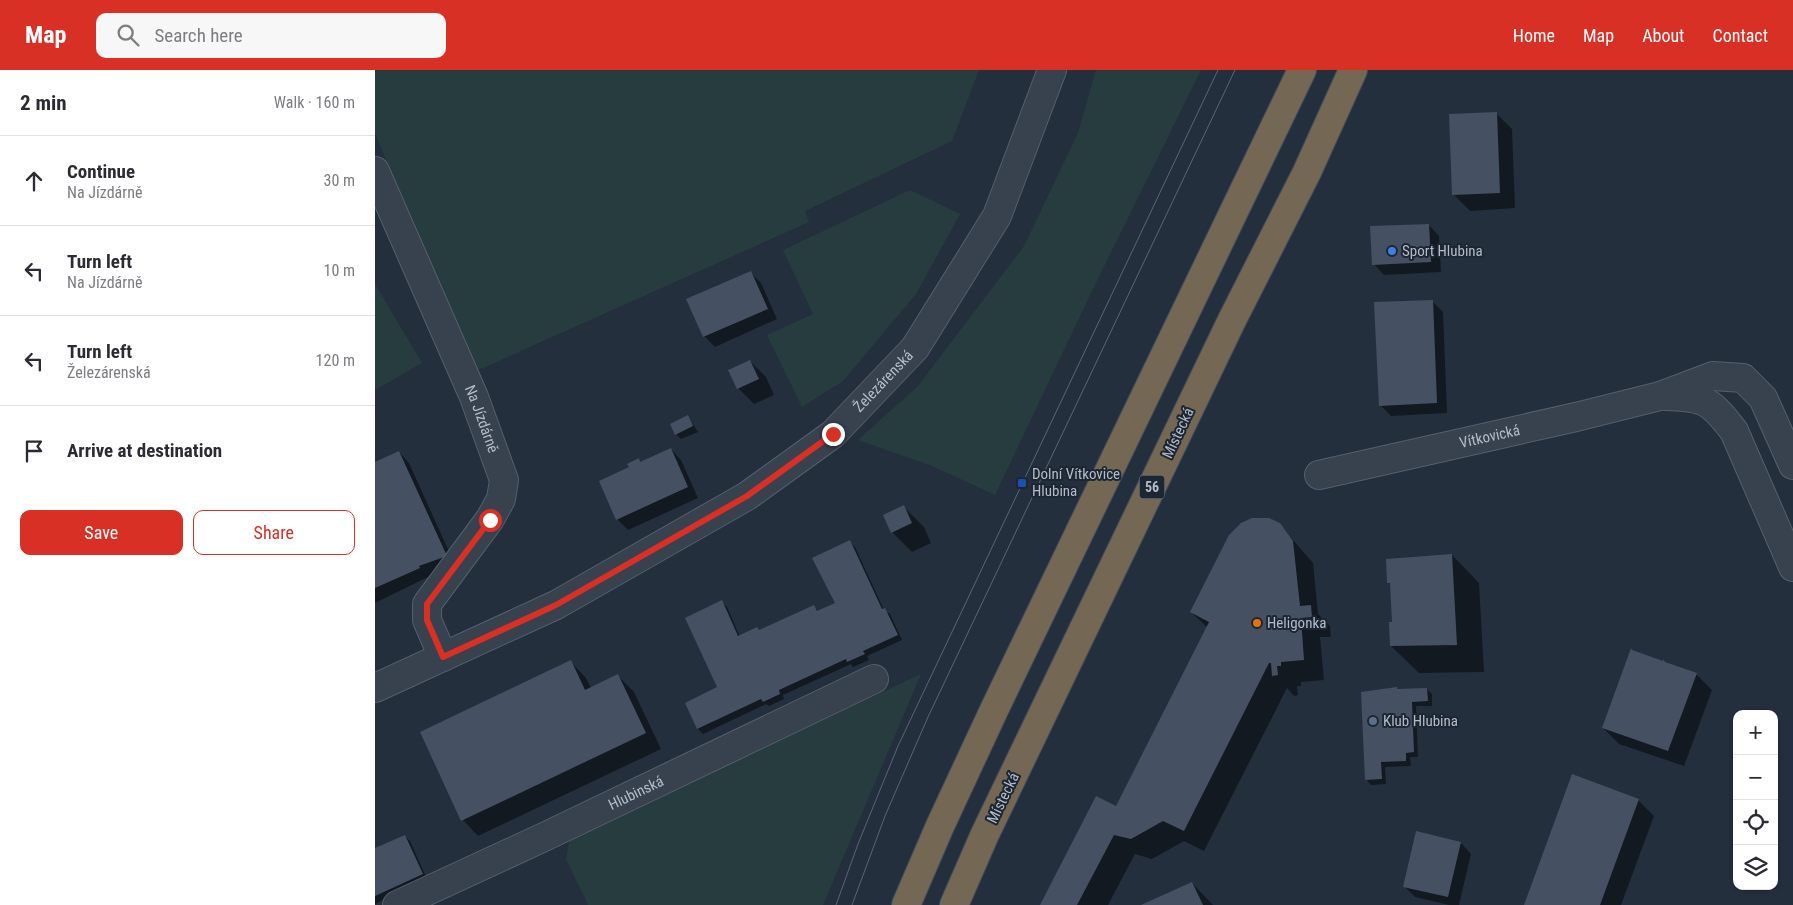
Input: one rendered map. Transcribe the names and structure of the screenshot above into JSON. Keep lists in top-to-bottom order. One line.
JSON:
{"streets":{"highway":["Místecká","56"],"street":["Železárenská","Na Jízdárně","Vítkovická","Hlubinská"]},"crossings":[["Železárenská","Na Jízdárně"]],"places":{"other":["Sport Hlubina","Heligonka","Klub Hlubina"],"transit":["Dolní Vítkovice Hlubina"]},"page":{"header":"Map","search":"Search here","nav":["Home","Map","About","Contact"],"heading":["2 min","Walk · 160 m"],"list":[["Continue","Na Jízdárně","30 m"],["Turn left","Na Jízdárně","10 m"],["Turn left","Železárenská","120 m"],"Arrive at destination"],"buttons":["Save","Share"],"map_buttons":["+","−"]}}
